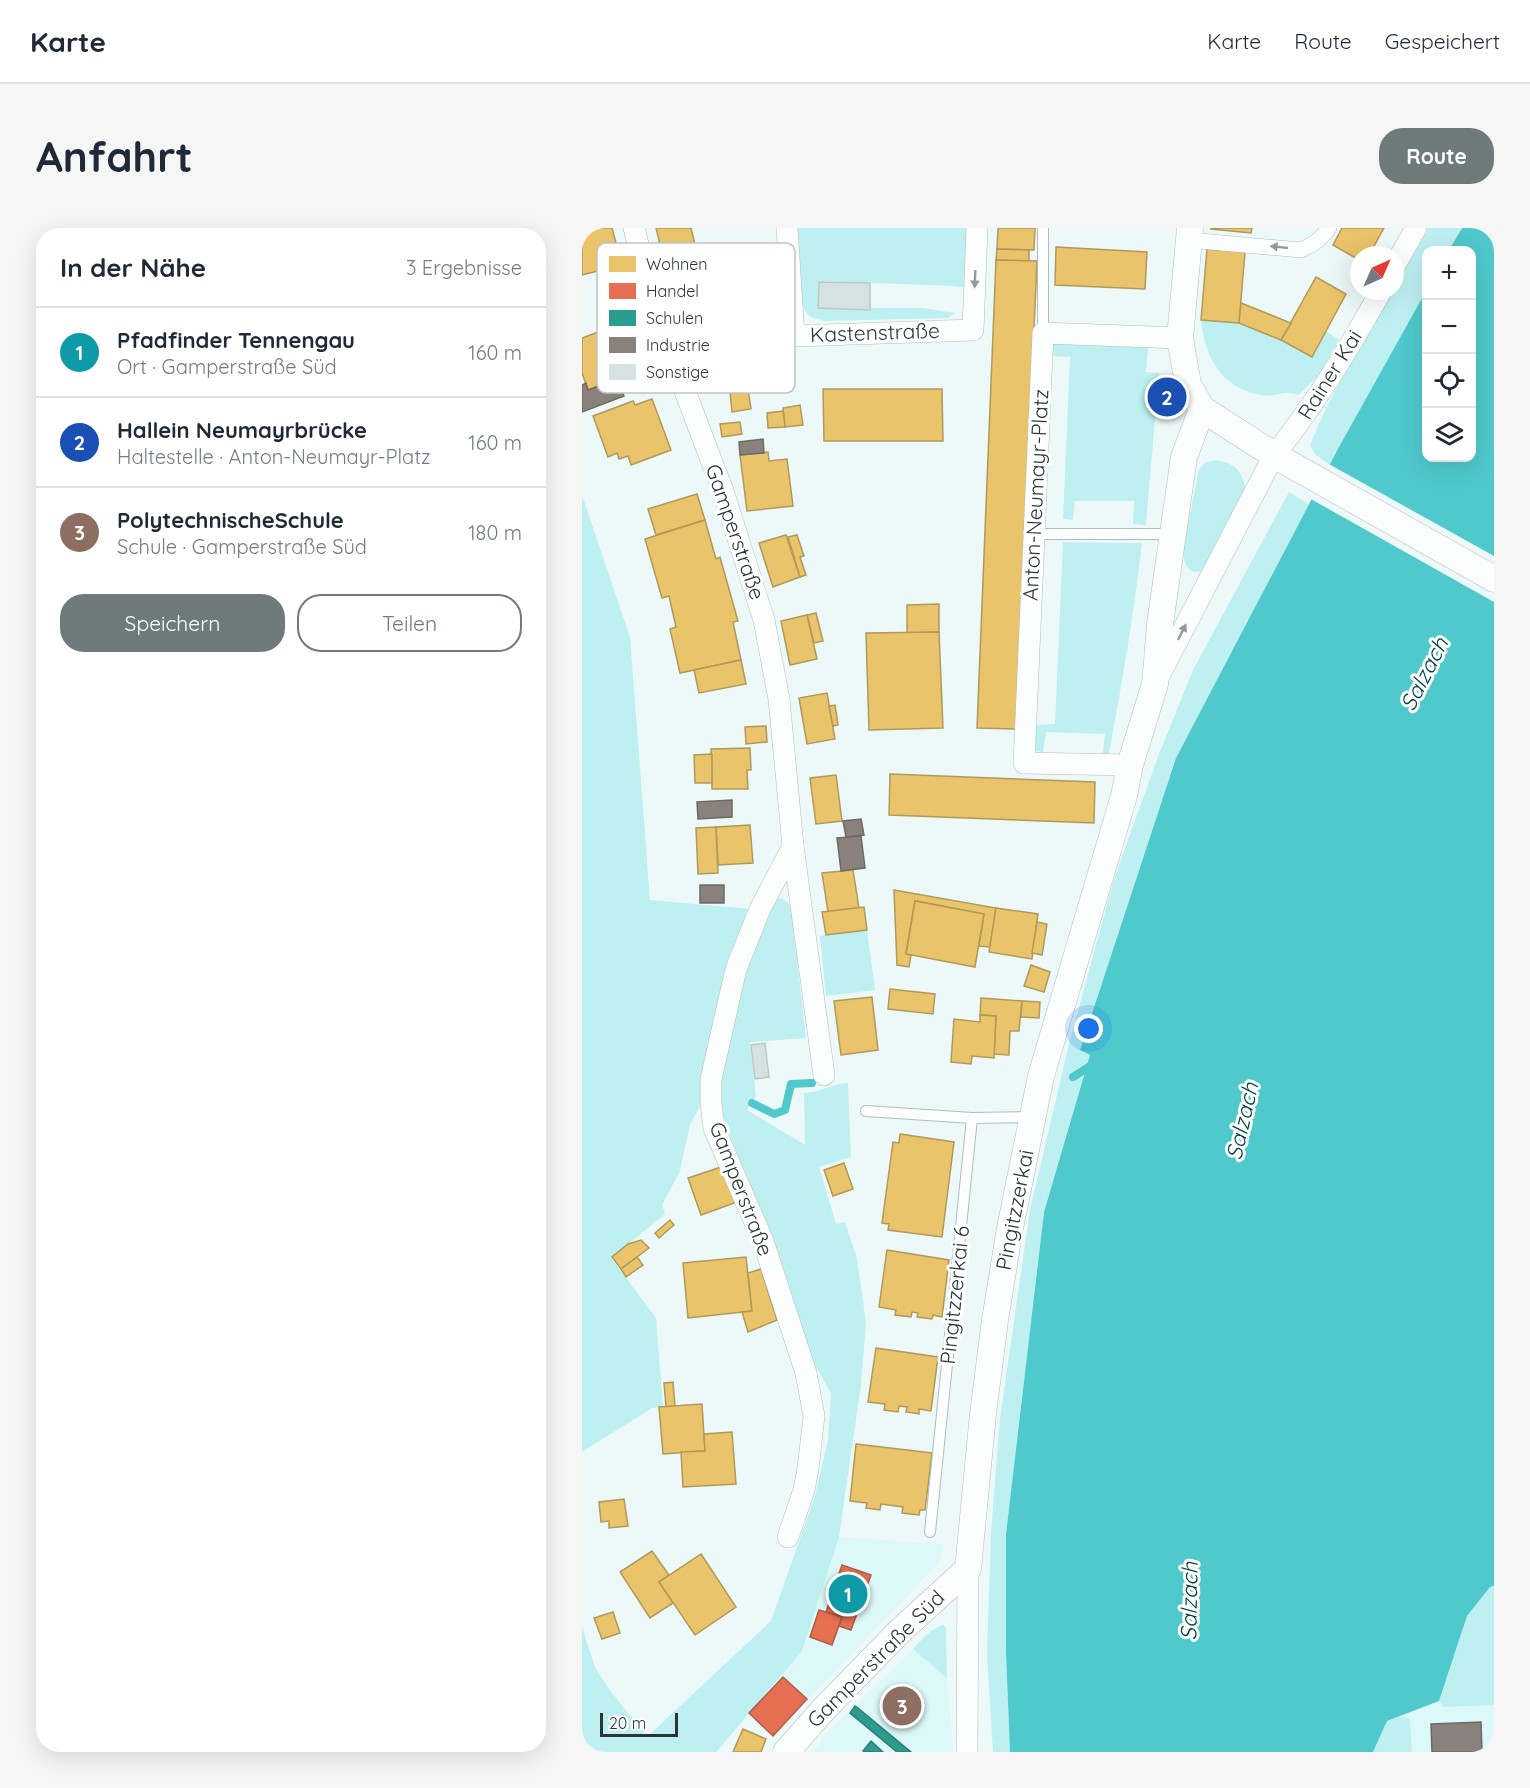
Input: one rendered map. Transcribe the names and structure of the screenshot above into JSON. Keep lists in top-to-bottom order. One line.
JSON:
{"streets":{"street":["Kastenstraße","Rainer Kai","Anton-Neumayr-Platz","Gamperstraße","Pingitzzerkai","Gamperstraße Süd"],"lane":["Pingitzzerkai 6"]},"crossings":[["Anton-Neumayr-Platz","Pingitzzerkai"],["Pingitzzerkai","Gamperstraße Süd"]],"water":["Salzach"],"legend":["Wohnen","Handel","Schulen","Industrie","Sonstige"],"scale_bar":"20 m","north":"top right","page":{"header":"Karte","nav":["Karte","Route","Gespeichert"],"buttons":["Route",["Speichern","Teilen"]],"title":"Anfahrt","heading":["In der Nähe","3 Ergebnisse"],"map_buttons":["+","−"],"list":[{"mark":"1","name":"Pfadfinder Tennengau","note":"Ort · Gamperstraße Süd","value":"160 m"},{"mark":"2","name":"Hallein Neumayrbrücke","note":"Haltestelle · Anton-Neumayr-Platz","value":"160 m"},{"mark":"3","name":"PolytechnischeSchule","note":"Schule · Gamperstraße Süd","value":"180 m"}],"pins":["2","1","3"],"scale":"20 m"}}
